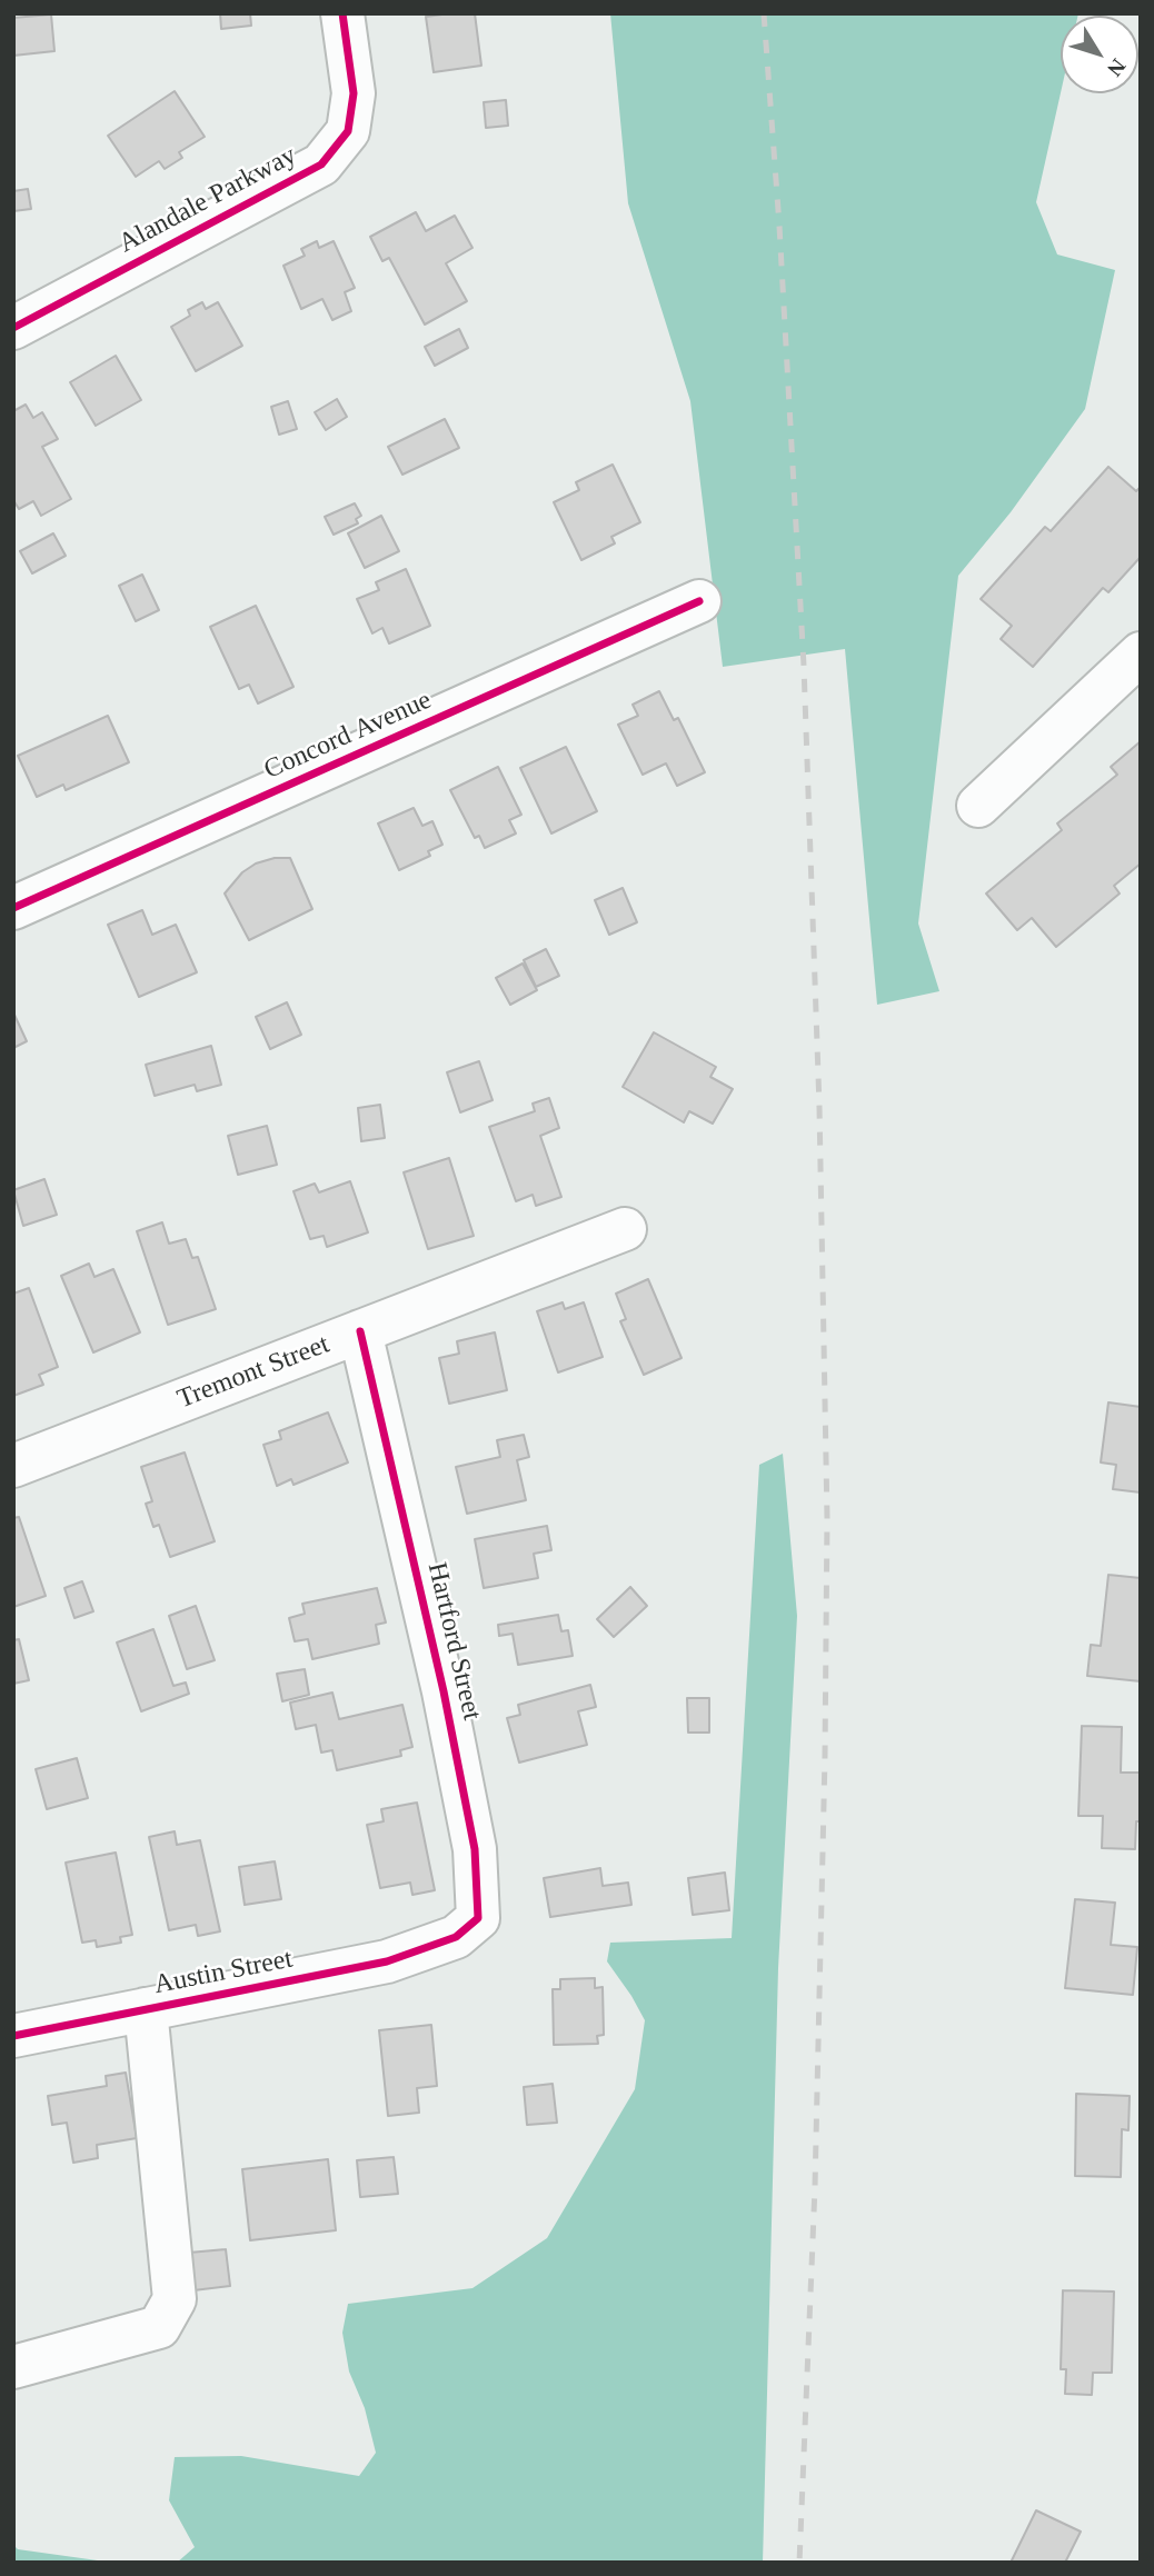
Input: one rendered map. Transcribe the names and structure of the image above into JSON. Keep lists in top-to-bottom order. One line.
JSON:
{"streets":{"street":["Alandale Parkway","Concord Avenue","Tremont Street","Hartford Street","Austin Street"]},"crossings":[["Tremont Street","Hartford Street"],["Hartford Street","Austin Street"]],"north":"bottom right"}
